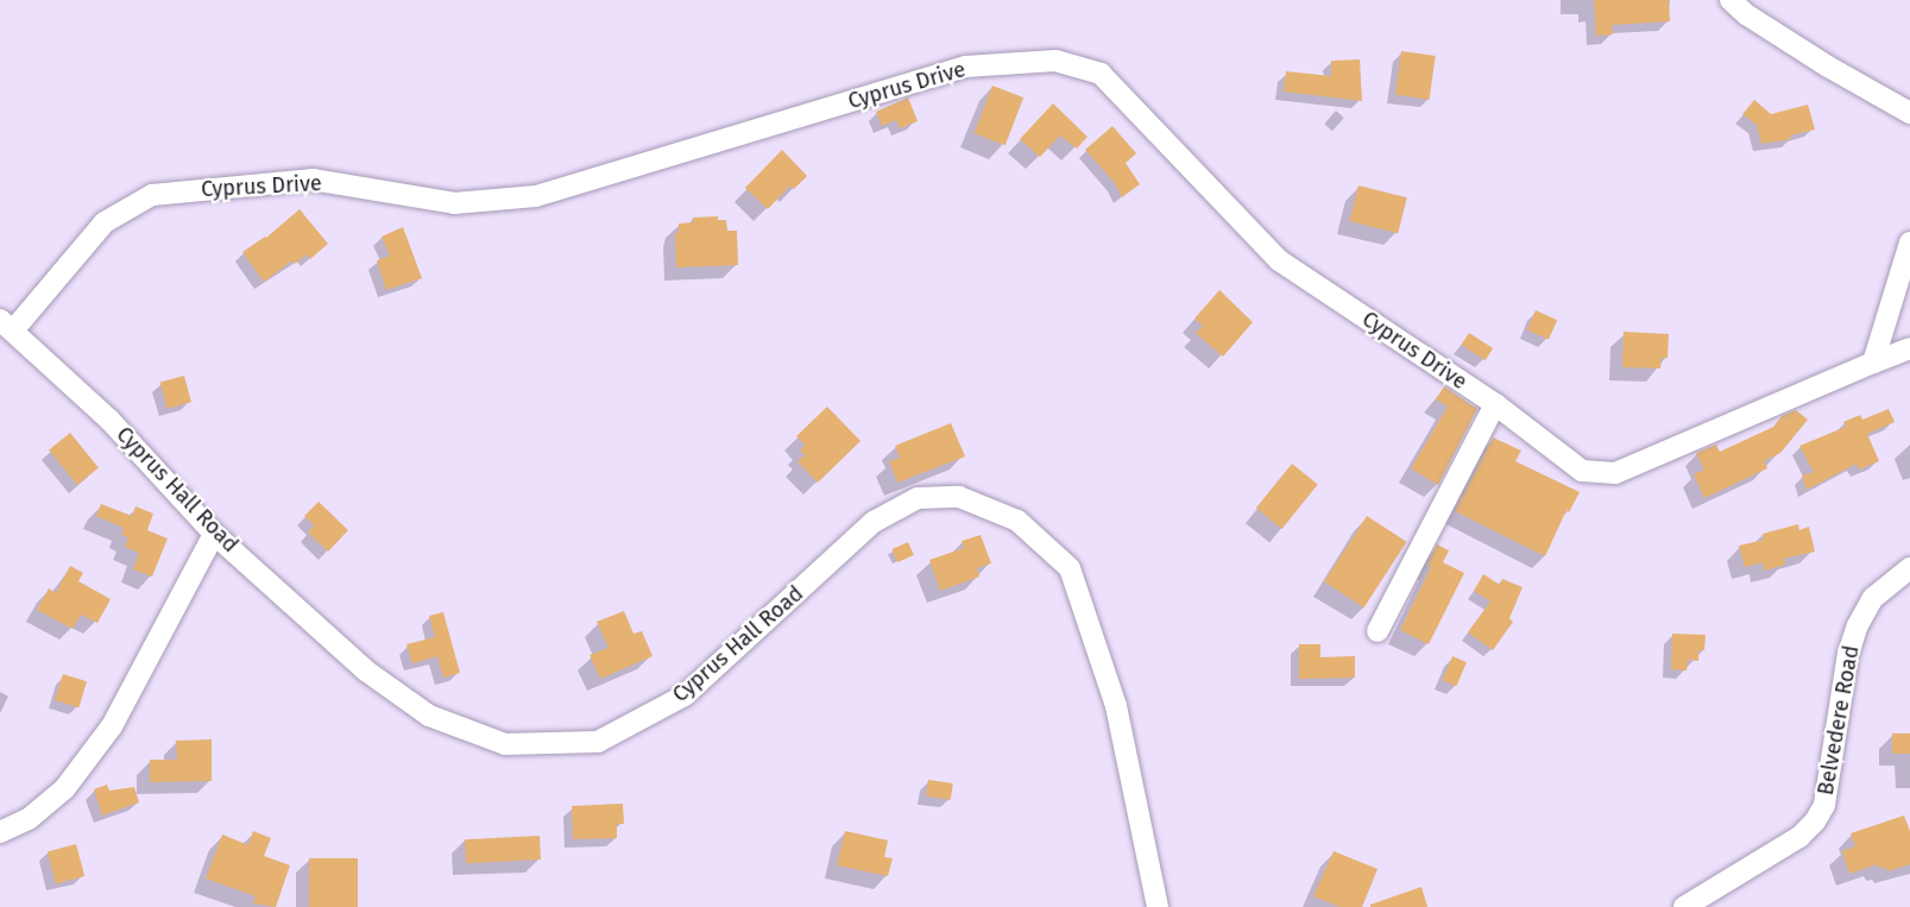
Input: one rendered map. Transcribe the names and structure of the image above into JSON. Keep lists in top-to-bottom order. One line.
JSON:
{"streets":{"street":["Cyprus Drive","Cyprus Hall Road","Belvedere Road"]},"crossings":[["Cyprus Drive","Cyprus Hall Road"]]}
